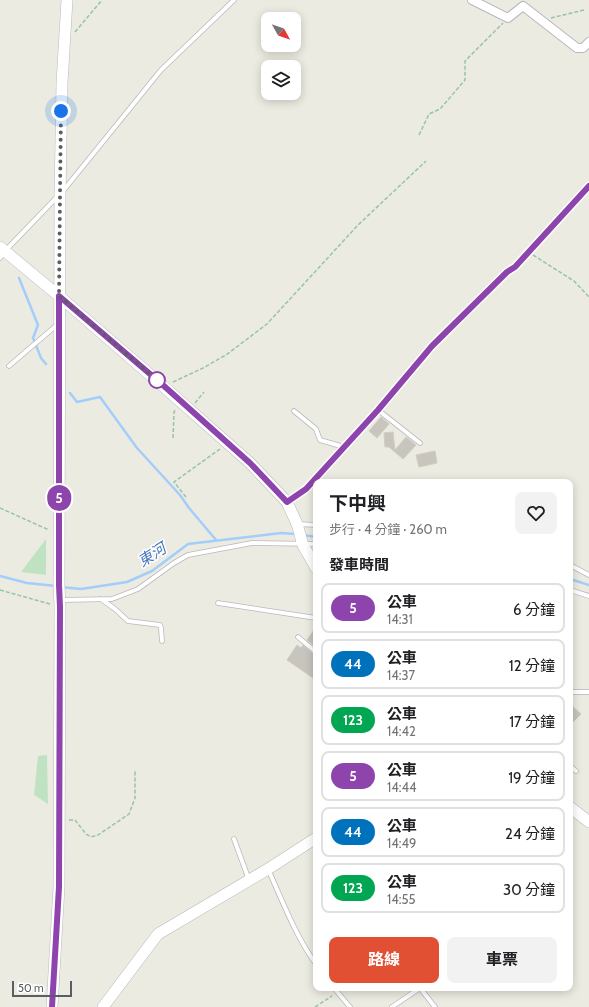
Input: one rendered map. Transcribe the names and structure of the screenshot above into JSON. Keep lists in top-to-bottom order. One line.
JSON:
{"water":["東河"],"lines":["bus line 5"],"scale_bar":"50 m","north":"bottom right","page":{"on_map":"5","heading":[["下中興","步行 · 4 分鐘 · 260 m"],"發車時間"],"list":[{"mark":"5","name":"公車","note":"14:31","value":"6 分鐘"},{"mark":"44","name":"公車","note":"14:37","value":"12 分鐘"},{"mark":"123","name":"公車","note":"14:42","value":"17 分鐘"},{"mark":"5","name":"公車","note":"14:44","value":"19 分鐘"},{"mark":"44","name":"公車","note":"14:49","value":"24 分鐘"},{"mark":"123","name":"公車","note":"14:55","value":"30 分鐘"}],"buttons":["路線","車票"],"scale":"50 m"}}
